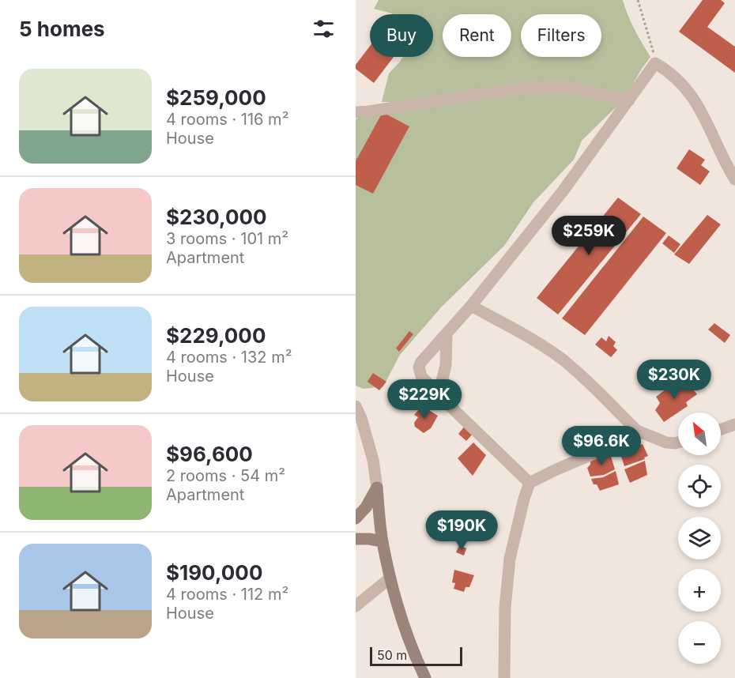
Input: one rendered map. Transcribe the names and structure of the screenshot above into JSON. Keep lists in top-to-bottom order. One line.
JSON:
{"scale_bar":"50 m","north":"top left","page":{"heading":"5 homes","chip":["Buy","Rent","Filters"],"list":[{"name":"$259,000","note":"4 rooms · 116 m² · House"},{"name":"$230,000","note":"3 rooms · 101 m² · Apartment"},{"name":"$229,000","note":"4 rooms · 132 m² · House"},{"name":"$96,600","note":"2 rooms · 54 m² · Apartment"},{"name":"$190,000","note":"4 rooms · 112 m² · House"}],"price":["$259K","$230K","$229K","$96.6K","$190K"],"map_buttons":["+","−"],"scale":"50 m"}}
